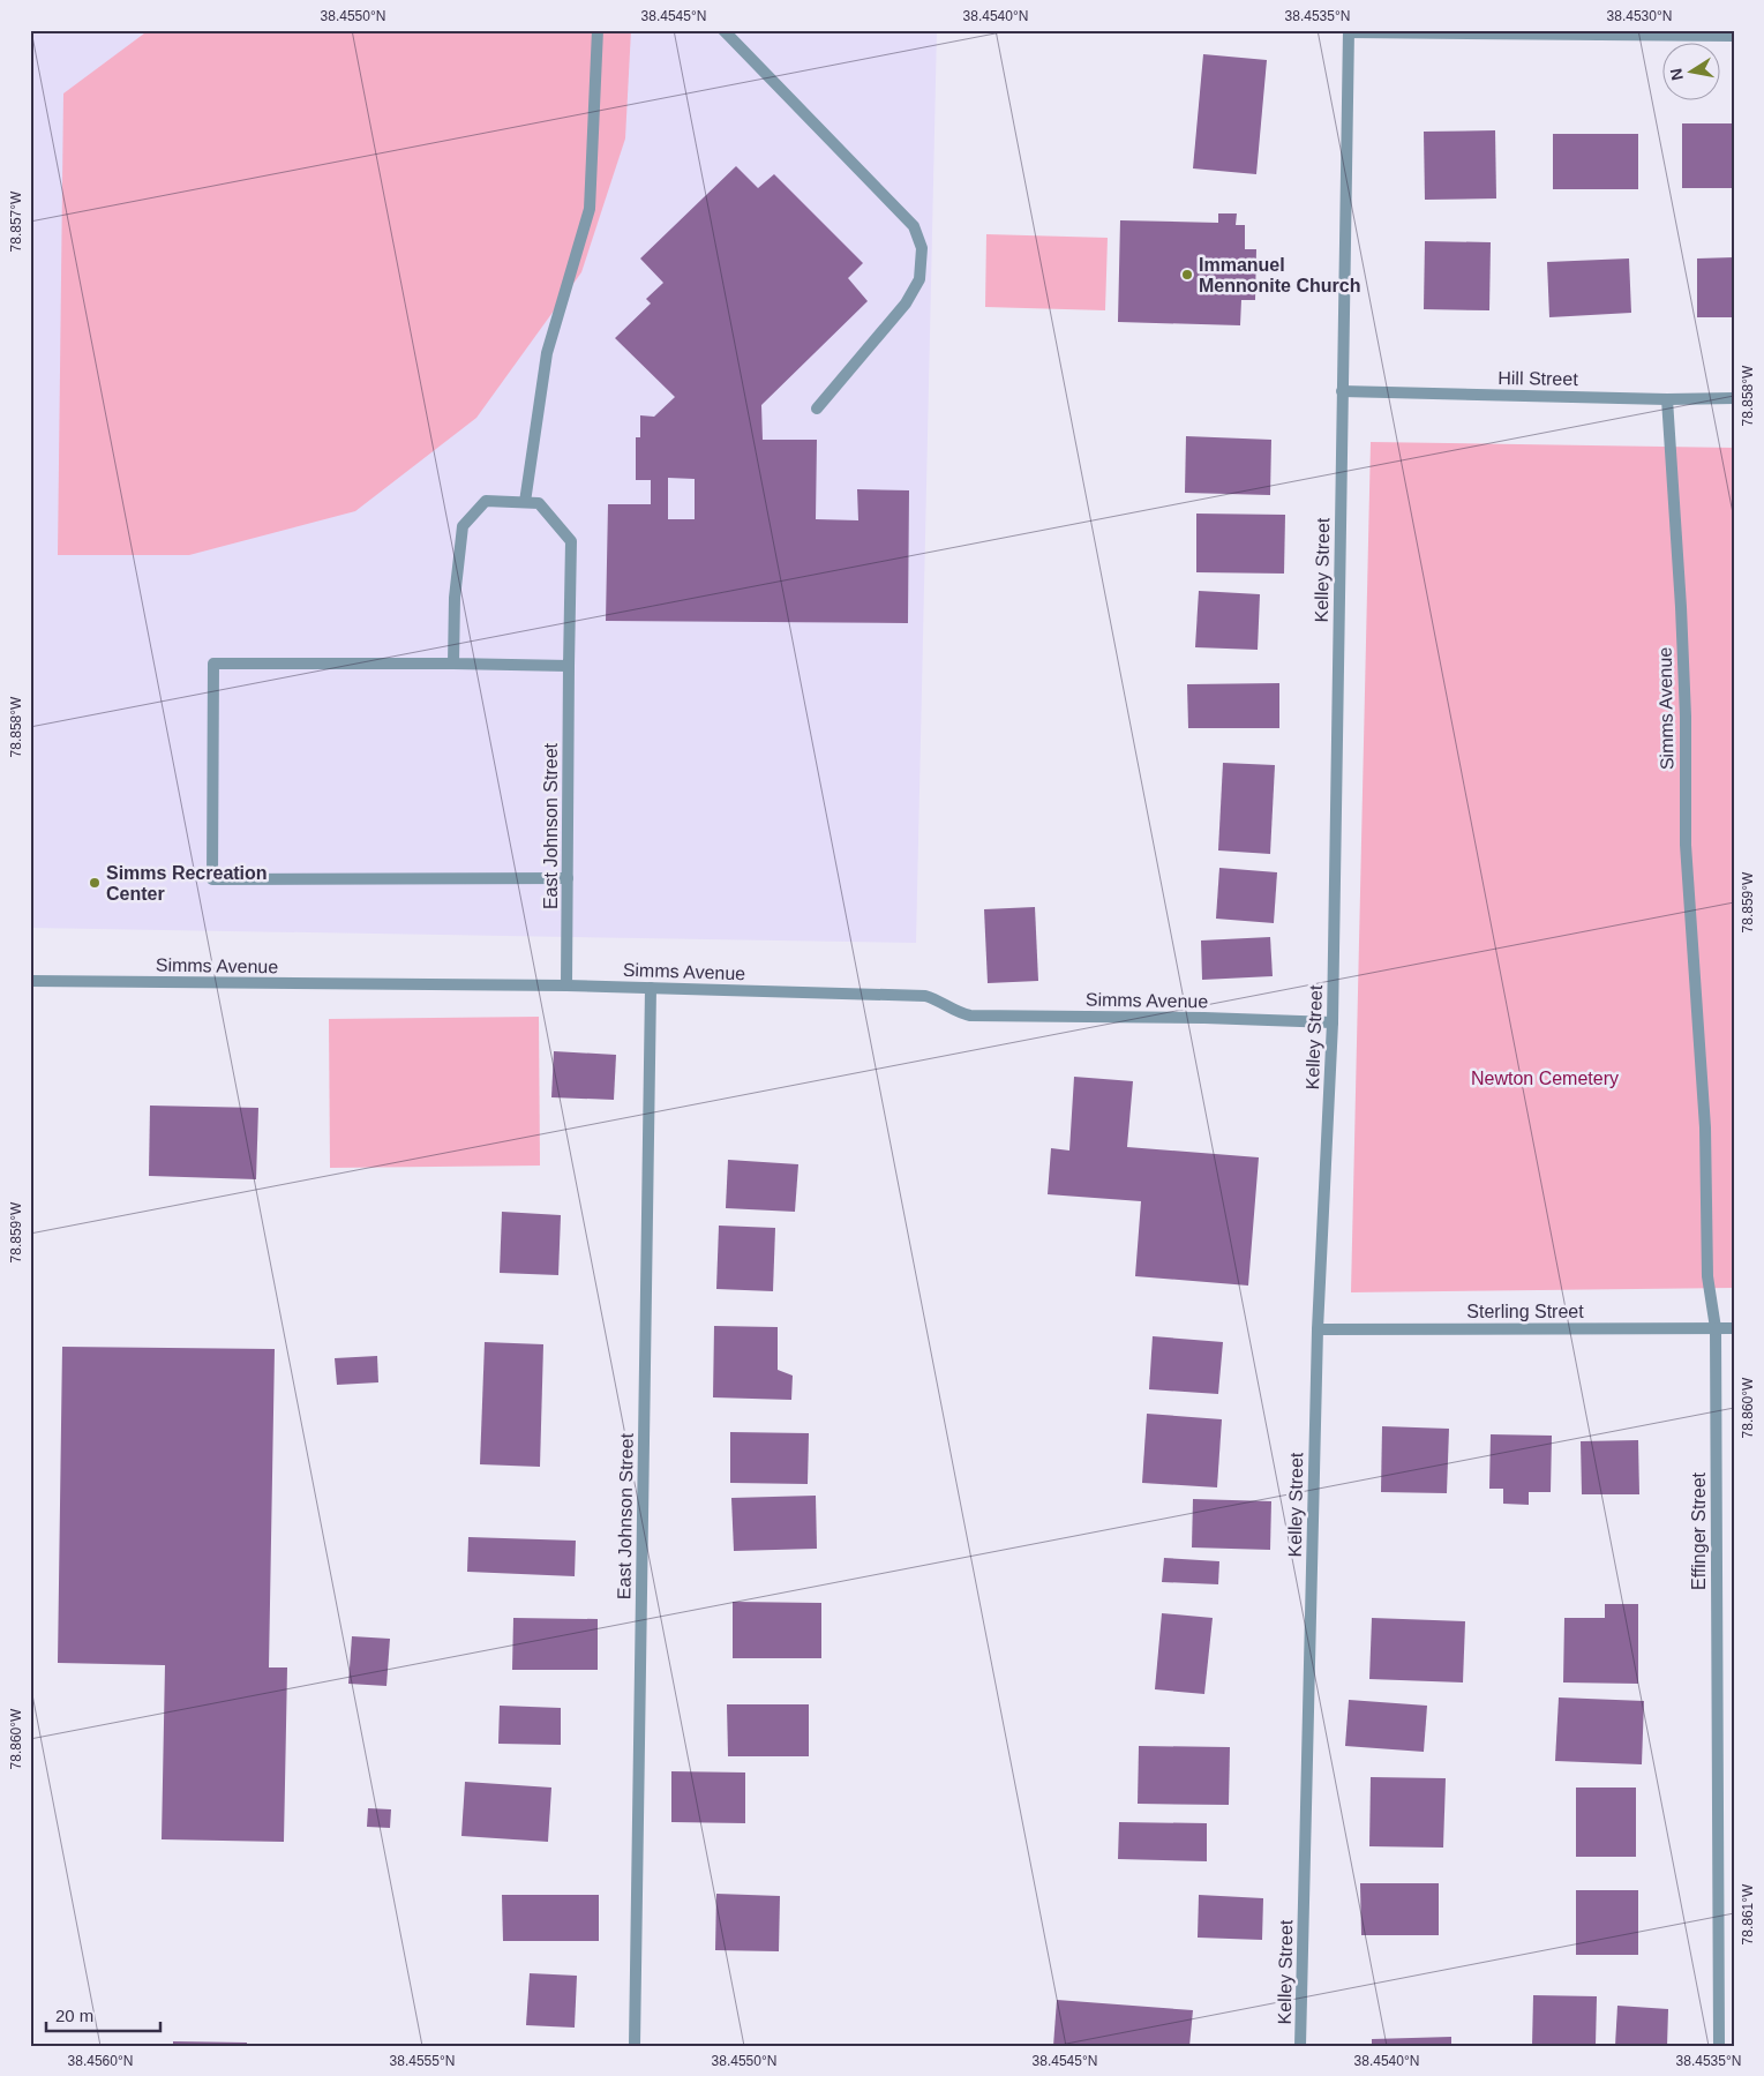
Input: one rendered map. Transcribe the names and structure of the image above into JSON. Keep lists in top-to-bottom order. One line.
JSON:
{"streets":{"street":["Hill Street","Kelley Street","Simms Avenue","East Johnson Street","Sterling Street","Effinger Street"]},"crossings":[["Hill Street","Kelley Street"],["Hill Street","Simms Avenue"],["Kelley Street","Simms Avenue"],["Kelley Street","Sterling Street"],["Simms Avenue","East Johnson Street"],["Simms Avenue","Effinger Street"],["Sterling Street","Effinger Street"]],"parks":["Newton Cemetery"],"places":["Immanuel Mennonite Church","Simms Recreation Center"],"scale_bar":"20 m","north":"left","coordinates":["38.4550°N","38.4545°N","38.4540°N","38.4535°N","38.4530°N","78.857°W","78.858°W","78.859°W","78.860°W","78.861°W","38.4560°N","38.4555°N"]}
